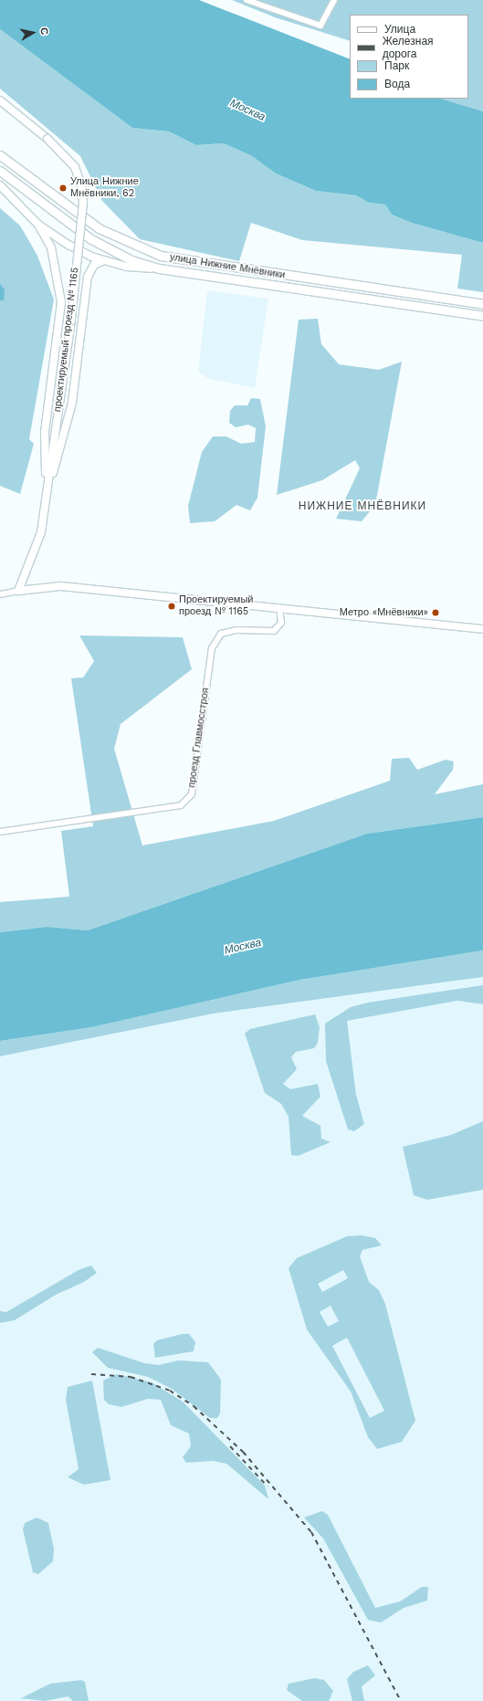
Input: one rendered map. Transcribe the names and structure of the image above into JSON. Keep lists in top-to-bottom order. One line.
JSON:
{"streets":{"main road":["улица Нижние Мнёвники"],"street":["проектируемый проезд № 1165","проезд Главмосстроя"]},"districts":["НИЖНИЕ МНЁВНИКИ"],"water":["Москва"],"places":["Улица Нижние Мнёвники, 62","Проектируемый проезд № 1165","Метро «Мнёвники»"],"legend":["Улица","Железная дорога","Парк","Вода"],"north":"right"}
